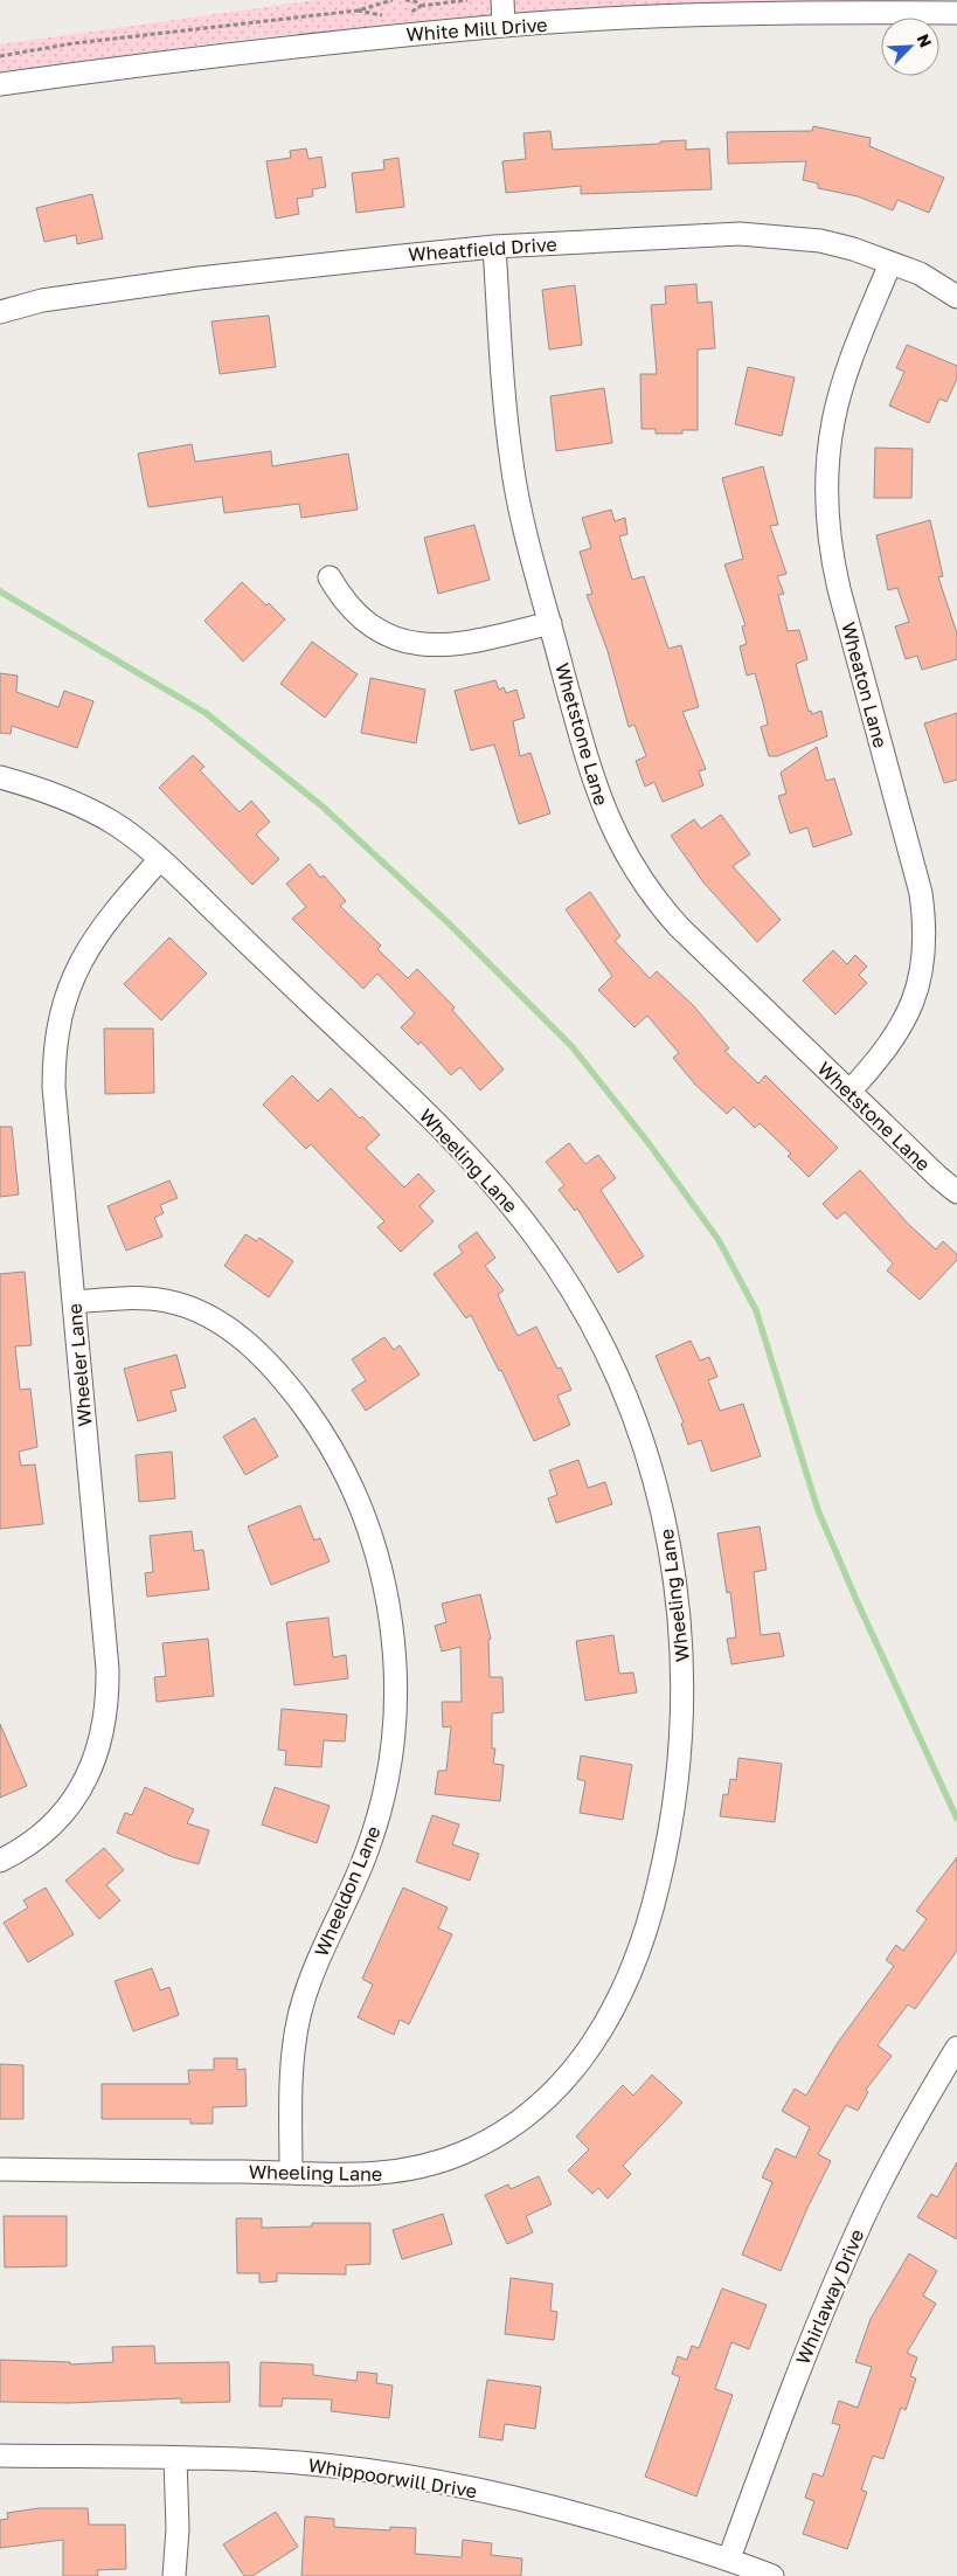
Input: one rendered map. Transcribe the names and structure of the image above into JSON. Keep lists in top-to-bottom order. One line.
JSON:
{"streets":{"street":["White Mill Drive","Wheatfield Drive","Wheaton Lane","Whetstone Lane","Wheeling Lane","Wheeler Lane","Wheeldon Lane","Whirlaway Drive","Whippoorwill Drive"]},"crossings":[["Wheatfield Drive","Wheaton Lane"],["Wheatfield Drive","Whetstone Lane"],["Wheaton Lane","Whetstone Lane"],["Wheeling Lane","Wheeler Lane"],["Wheeling Lane","Wheeldon Lane"],["Wheeler Lane","Wheeldon Lane"],["Whirlaway Drive","Whippoorwill Drive"]],"north":"top right"}
